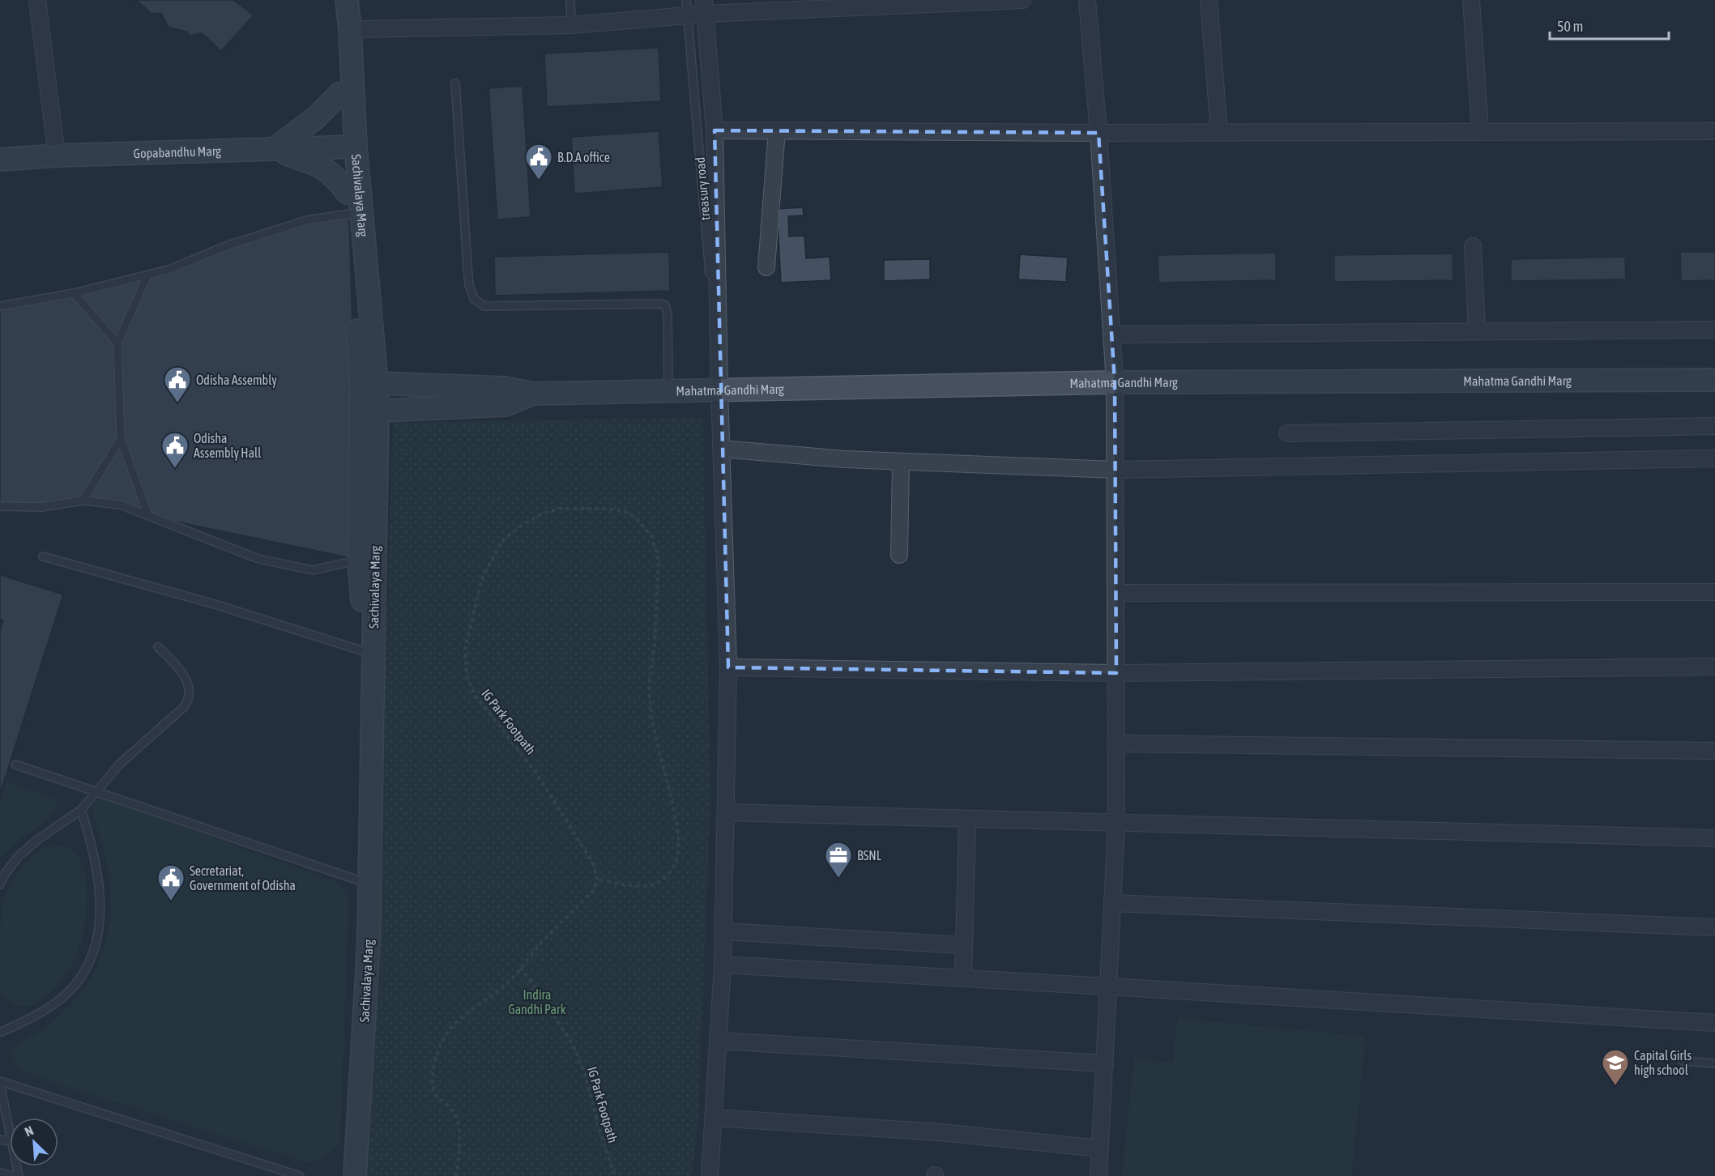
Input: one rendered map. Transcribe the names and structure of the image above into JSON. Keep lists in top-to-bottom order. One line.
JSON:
{"streets":{"street":["Gopabandhu Marg","Sachivalaya Marg","Mahatma Gandhi Marg"],"lane":["treasury road"],"path":["IG Park Footpath"]},"crossings":[["Gopabandhu Marg","Sachivalaya Marg"],["treasury road","Mahatma Gandhi Marg"],["Sachivalaya Marg","Mahatma Gandhi Marg"]],"parks":["Indira Gandhi Park"],"places":{"public building":["B.D.A office","Odisha Assembly","Odisha Assembly Hall","Secretariat, Government of Odisha"],"office":["BSNL"],"school or university":["Capital Girls high school"]},"scale_bar":"50 m","north":"top left"}
